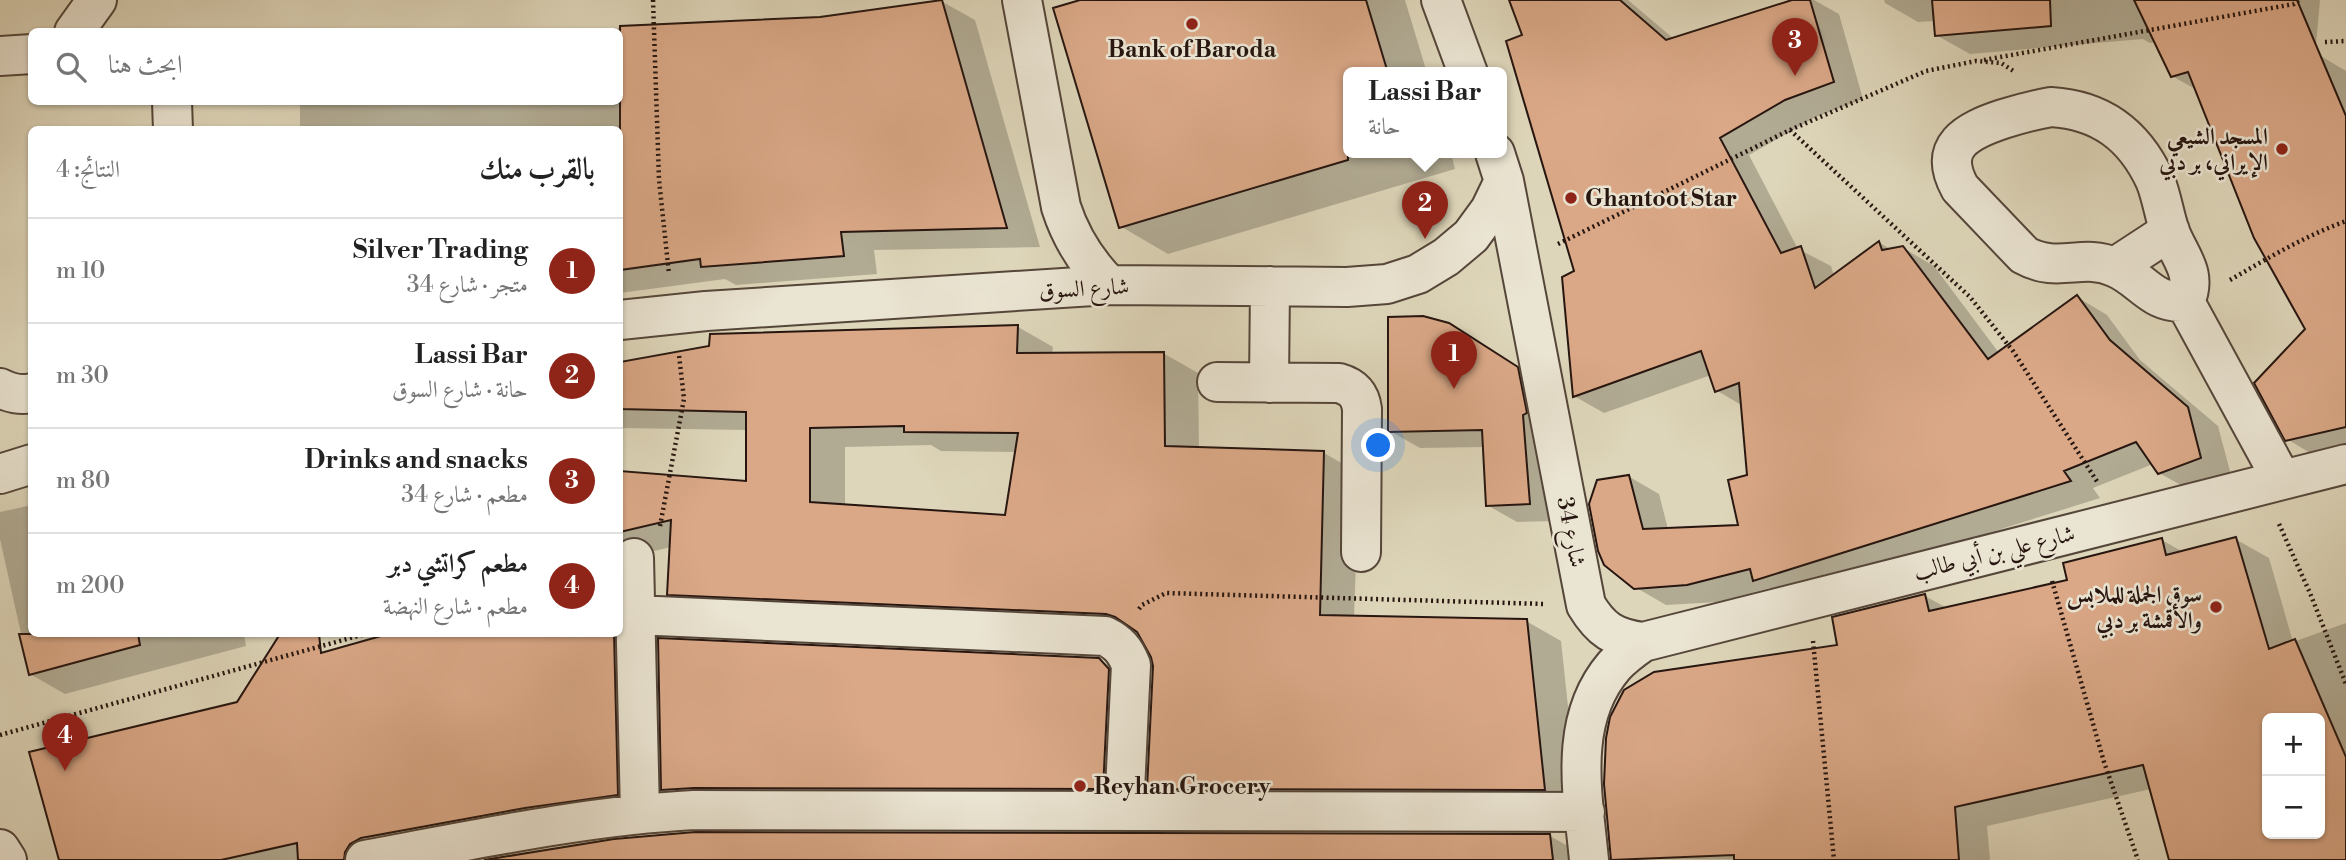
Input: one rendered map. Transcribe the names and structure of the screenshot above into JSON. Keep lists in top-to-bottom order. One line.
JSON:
{"streets":{"street":["شارع السوق","شارع 34","شارع علي بن أبي طالب"]},"crossings":[["شارع السوق","شارع 34"],["شارع 34","شارع علي بن أبي طالب"]],"places":["Bank of Baroda","المسجد الشيعي الإيراني، بر دبي","Ghantoot Star","سوق الجملة للملابس والأقمشة بر دبي","Reyhan Grocery"],"page":{"pins":["3","2","1","4"],"search":"ابحث هنا","popup":["Lassi Bar","حانة"],"heading":["بالقرب منك","النتائج: 4"],"list":[{"mark":"1","name":"Silver Trading","note":"متجر · شارع 34","value":"10 m"},{"mark":"2","name":"Lassi Bar","note":"حانة · شارع السوق","value":"30 m"},{"mark":"3","name":"Drinks and snacks","note":"مطعم · شارع 34","value":"80 m"},{"mark":"4","name":"مطعم كراتشي دبر","note":"مطعم · شارع النهضة","value":"200 m"}],"map_buttons":["+","−"]}}
